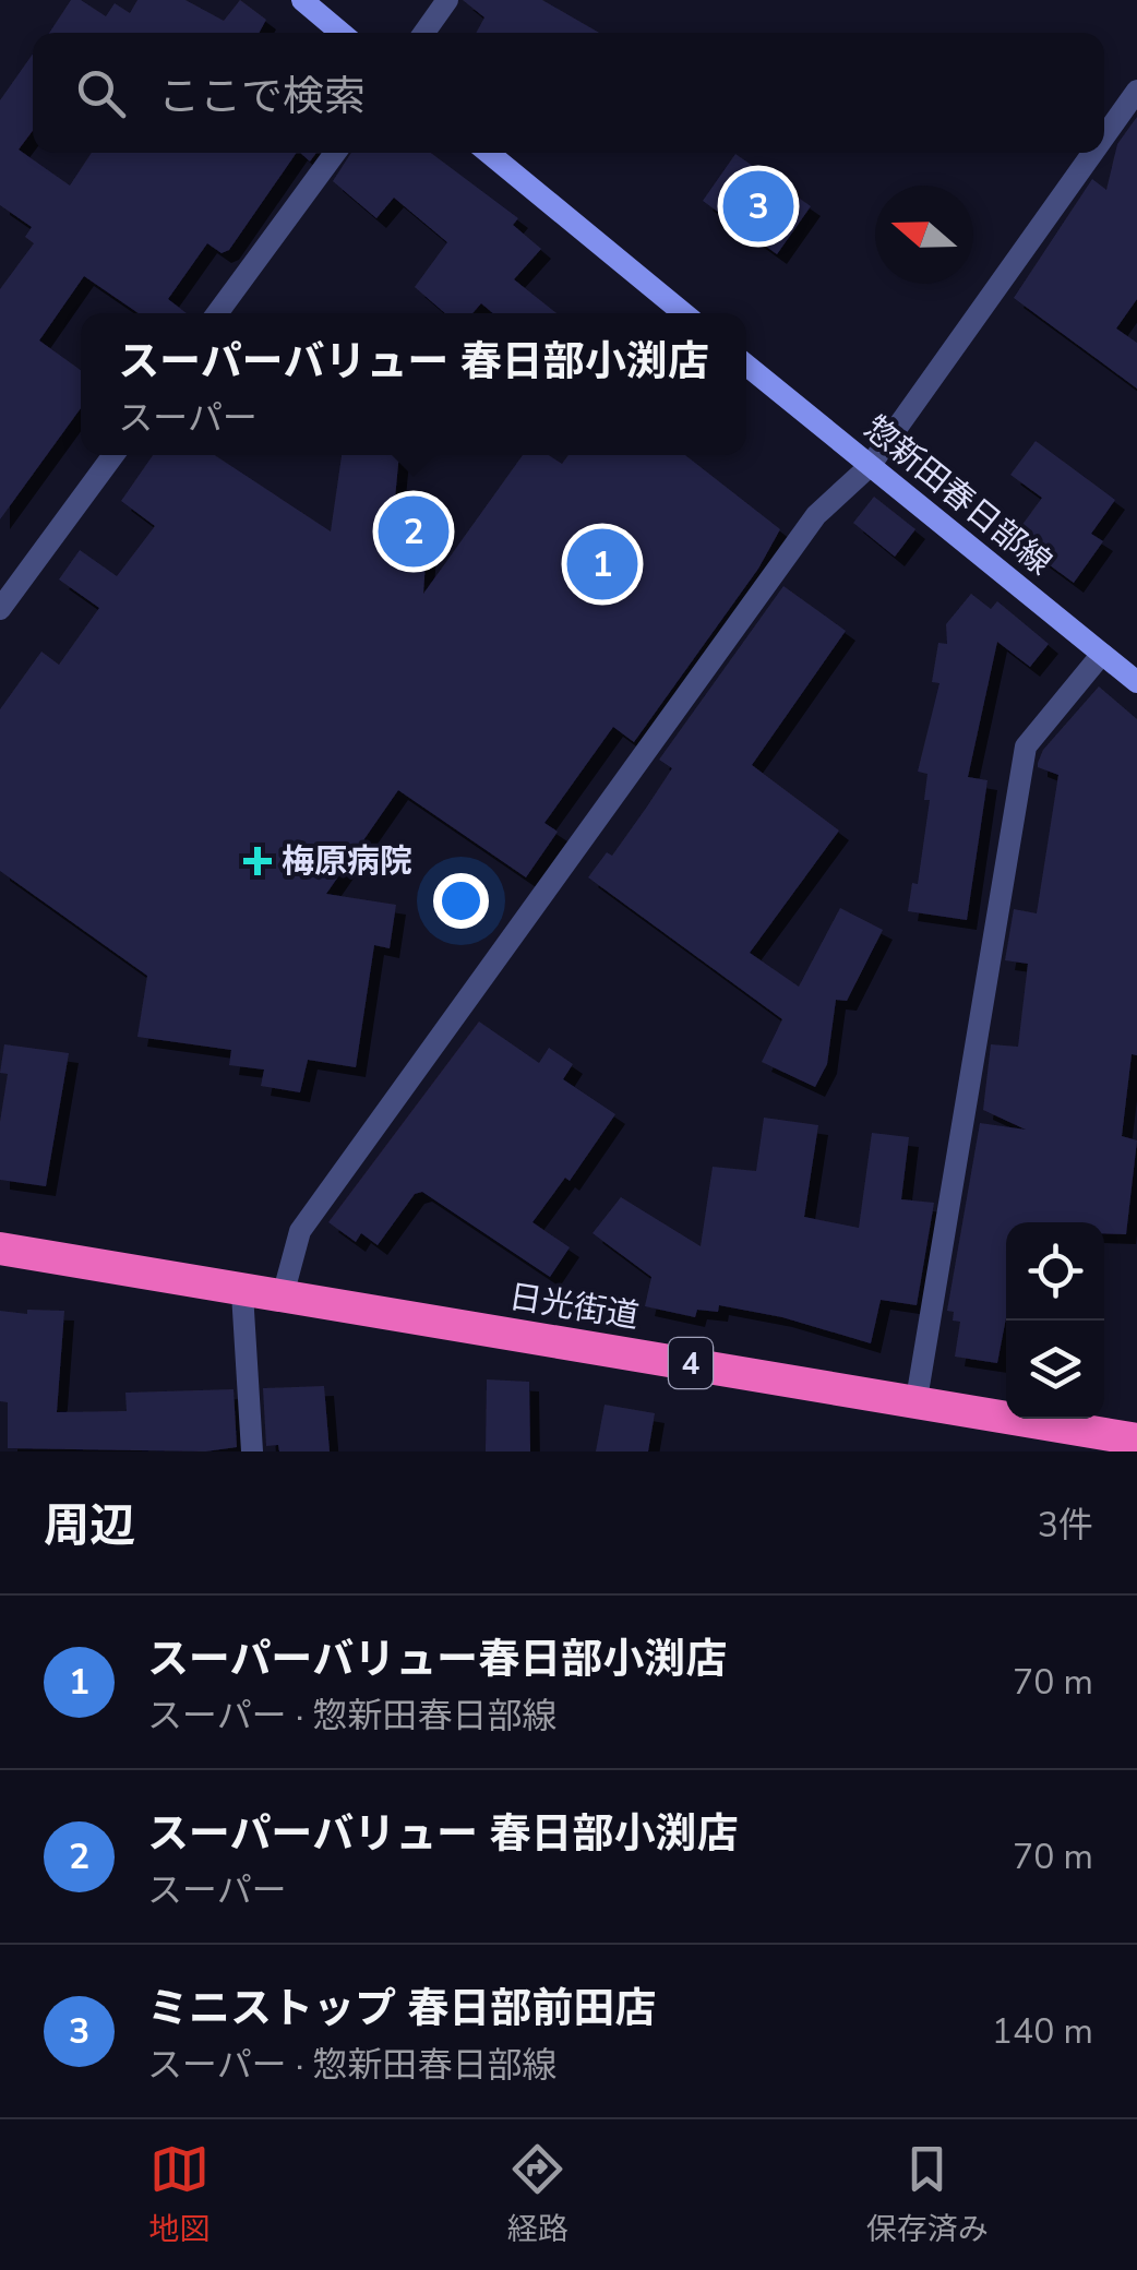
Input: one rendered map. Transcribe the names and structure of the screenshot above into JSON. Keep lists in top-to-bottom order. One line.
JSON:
{"streets":{"highway":["日光街道","4"],"main road":["惣新田春日部線"]},"places":{"health":["梅原病院"]},"north":"left","page":{"search":"ここで検索","pins":["3","2","1"],"popup":["スーパーバリュー 春日部小渕店","スーパー"],"heading":["周辺","3件"],"list":[{"mark":"1","name":"スーパーバリュー春日部小渕店","note":"スーパー · 惣新田春日部線","value":"70 m"},{"mark":"2","name":"スーパーバリュー 春日部小渕店","note":"スーパー","value":"70 m"},{"mark":"3","name":"ミニストップ 春日部前田店","note":"スーパー · 惣新田春日部線","value":"140 m"}],"nav":["地図","経路","保存済み"]}}
